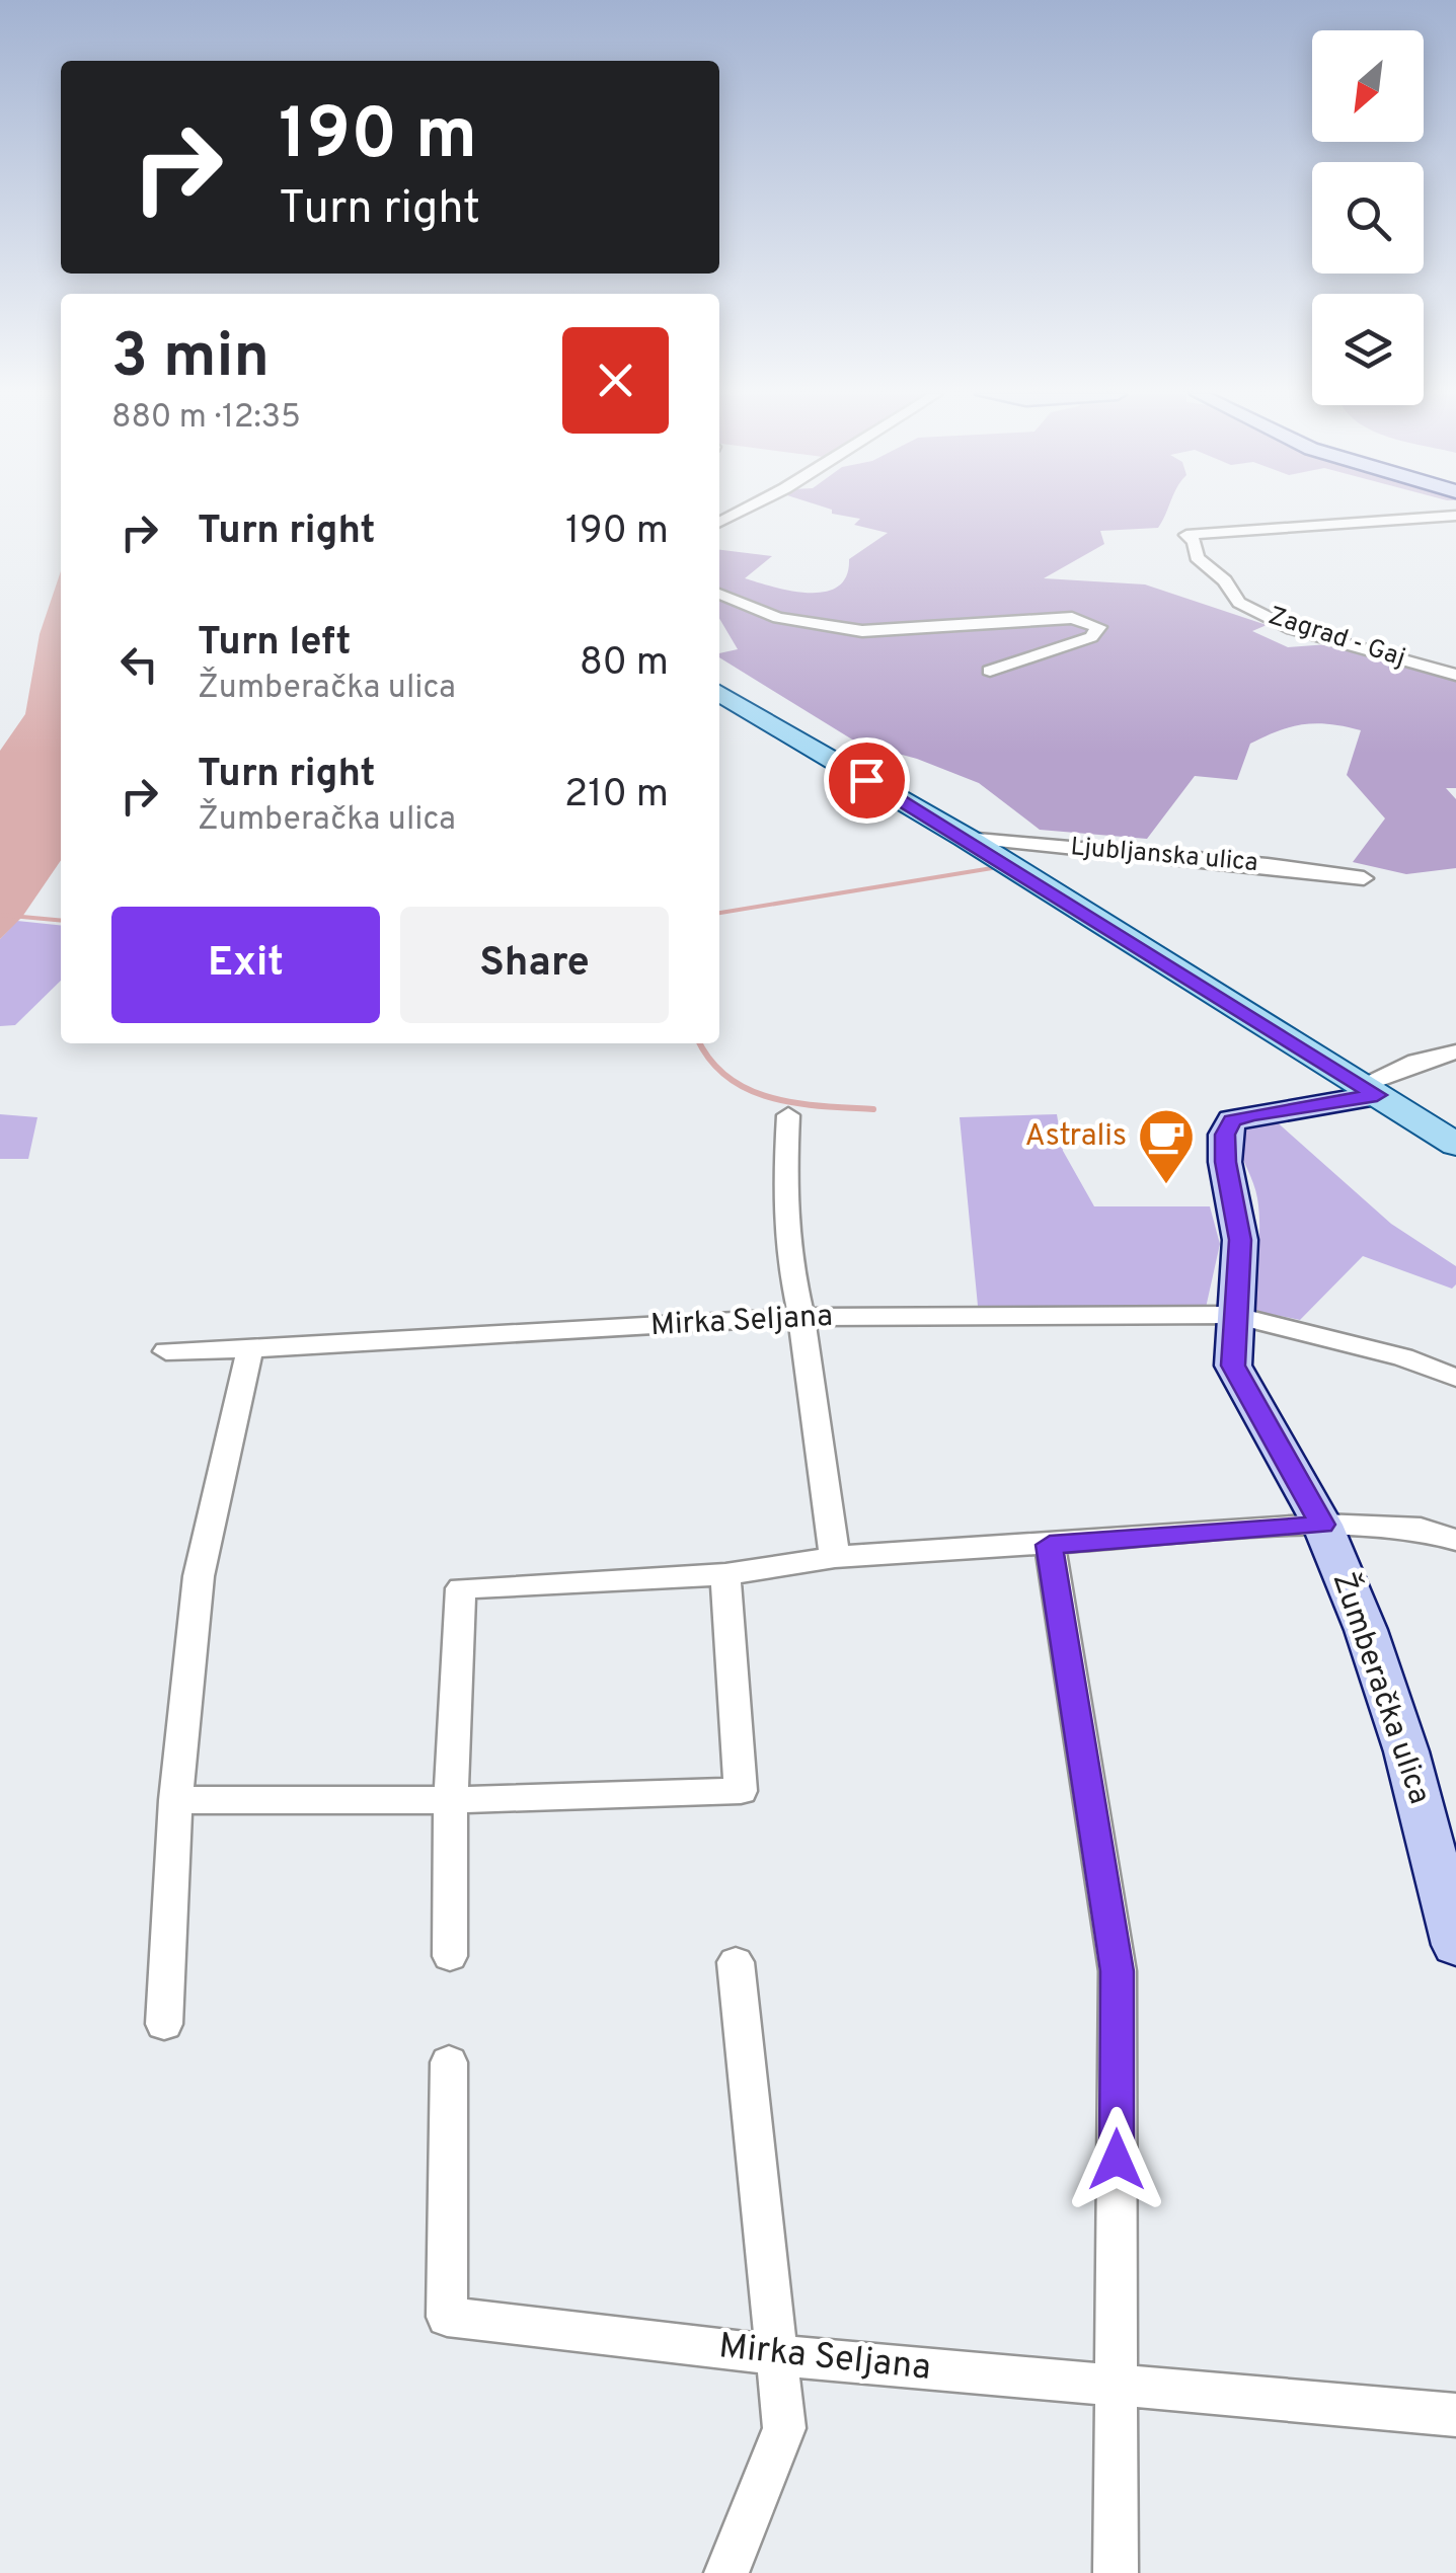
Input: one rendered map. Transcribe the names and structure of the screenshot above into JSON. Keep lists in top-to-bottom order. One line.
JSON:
{"streets":{"main road":["Žumberačka ulica"],"street":["Zagrad - Gaj","Ljubljanska ulica","Mirka Seljana"]},"crossings":[["Mirka Seljana","Žumberačka ulica"]],"places":{"cafe":["Astralis"]},"north":"bottom left","page":{"turn":["190 m","Turn right"],"heading":["3 min","880 m · 12:35"],"list":[{"name":"Turn right","value":"190 m"},{"name":"Turn left","note":"Žumberačka ulica","value":"80 m"},{"name":"Turn right","note":"Žumberačka ulica","value":"210 m"}],"buttons":["Exit","Share"]}}
